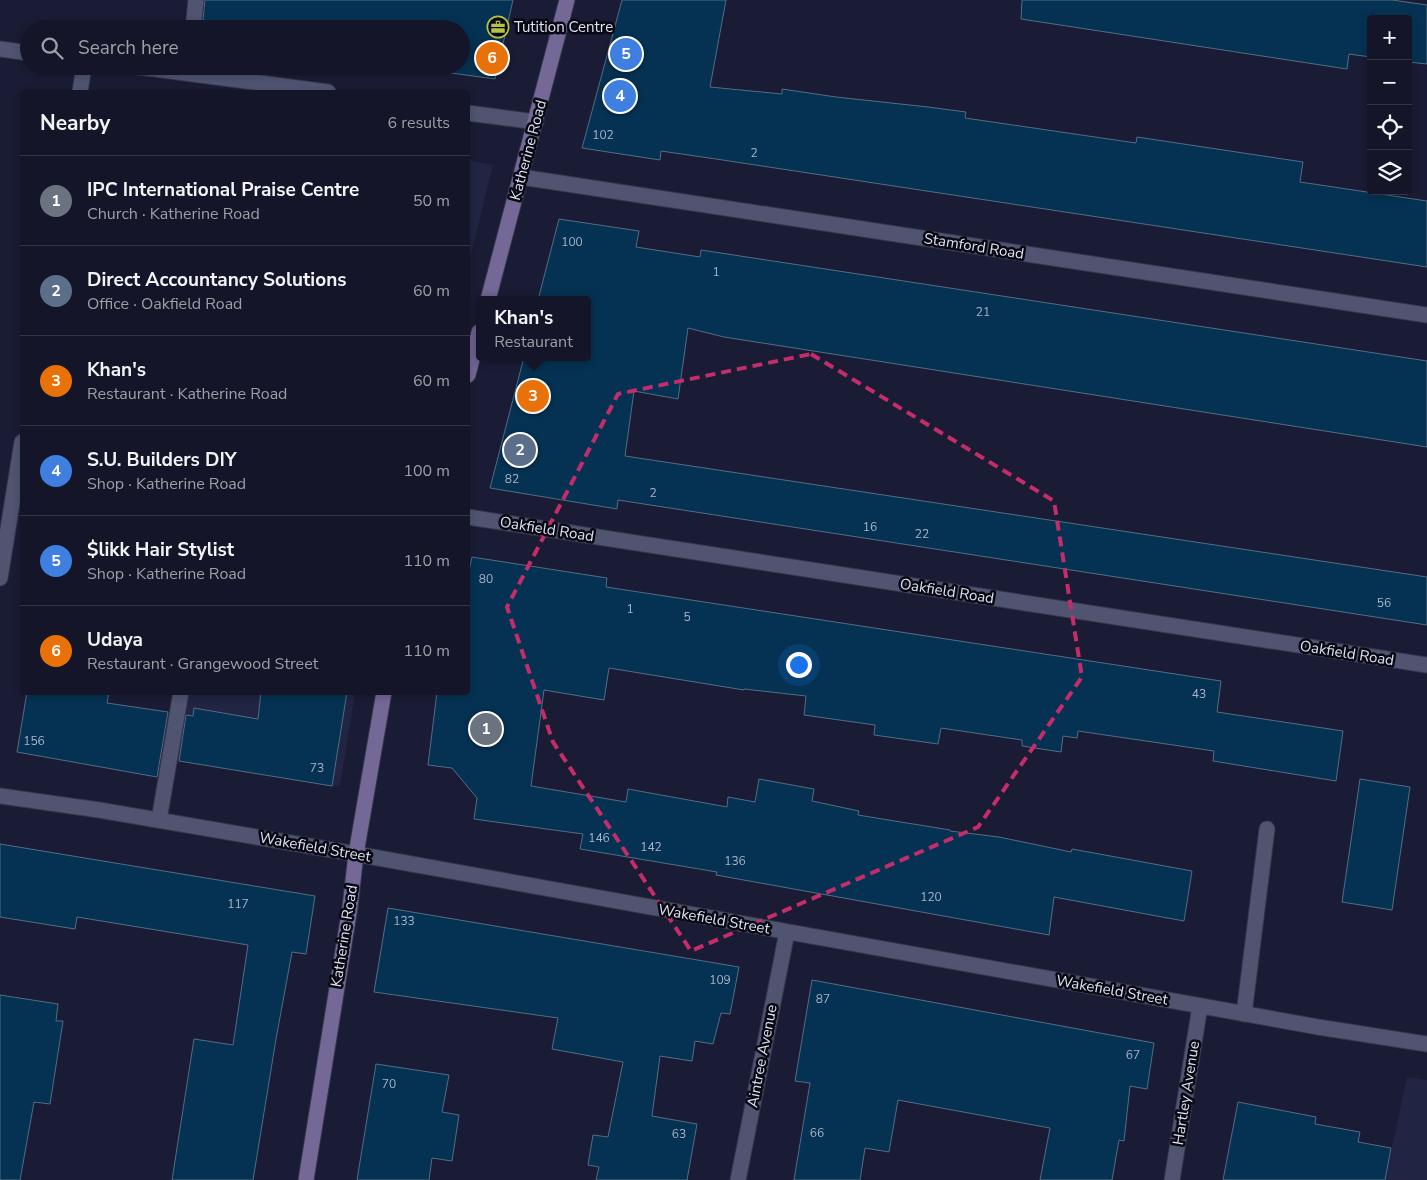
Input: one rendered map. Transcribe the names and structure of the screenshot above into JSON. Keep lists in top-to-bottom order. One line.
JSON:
{"streets":{"main road":["Katherine Road"],"street":["Stamford Road","Oakfield Road","Wakefield Street","Aintree Avenue","Hartley Avenue"]},"crossings":[["Katherine Road","Stamford Road"],["Katherine Road","Wakefield Street"],["Wakefield Street","Aintree Avenue"],["Wakefield Street","Hartley Avenue"]],"places":{"office":["Tutition Centre"]},"house_numbers":["102","2","100","1","21","82","2","16","22","80","56","1","5","43","156","73","146","142","136","120","117","133","109","87","67","70","66","63"],"page":{"map_buttons":["+","−"],"search":"Search here","pins":["5","6","4","3","2","1"],"heading":["Nearby","6 results"],"list":[{"mark":"1","name":"IPC International Praise Centre","note":"Church · Katherine Road","value":"50 m"},{"mark":"2","name":"Direct Accountancy Solutions","note":"Office · Oakfield Road","value":"60 m"},{"mark":"3","name":"Khan's","note":"Restaurant · Katherine Road","value":"60 m"},{"mark":"4","name":"S.U. Builders DIY","note":"Shop · Katherine Road","value":"100 m"},{"mark":"5","name":"$likk Hair Stylist","note":"Shop · Katherine Road","value":"110 m"},{"mark":"6","name":"Udaya","note":"Restaurant · Grangewood Street","value":"110 m"}],"popup":["Khan's","Restaurant"]}}
